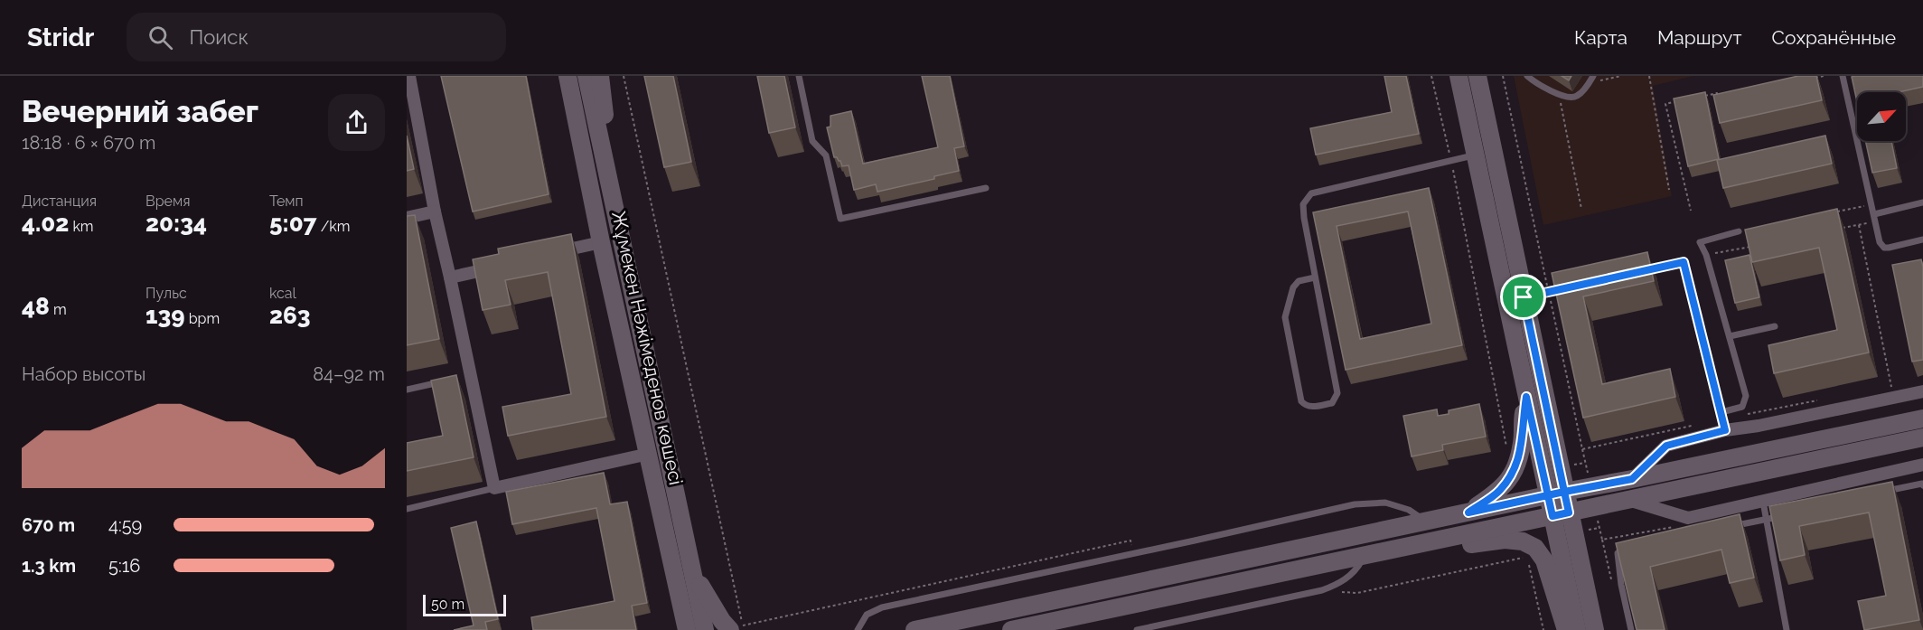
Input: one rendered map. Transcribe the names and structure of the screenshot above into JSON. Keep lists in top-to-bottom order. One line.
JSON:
{"streets":{"main road":["Жұмекен Нәжімеденов көшесі"]},"scale_bar":"50 m","north":"top right","page":{"header":"Stridr","search":"Поиск","nav":["Карта","Маршрут","Сохранённые"],"heading":["Вечерний забег","18:18 · 6 × 670 m"],"stats":[["Дистанция","4.02 km"],["Время","20:34"],["Темп","5:07 /km"],["48 m"],["Пульс","139 bpm"],["kcal","263"]],"chart":["Набор высоты","84–92 m"],"list":[{"name":"670 m","note":"4:59"},{"name":"1.3 km","note":"5:16"}],"scale":"50 m"}}
